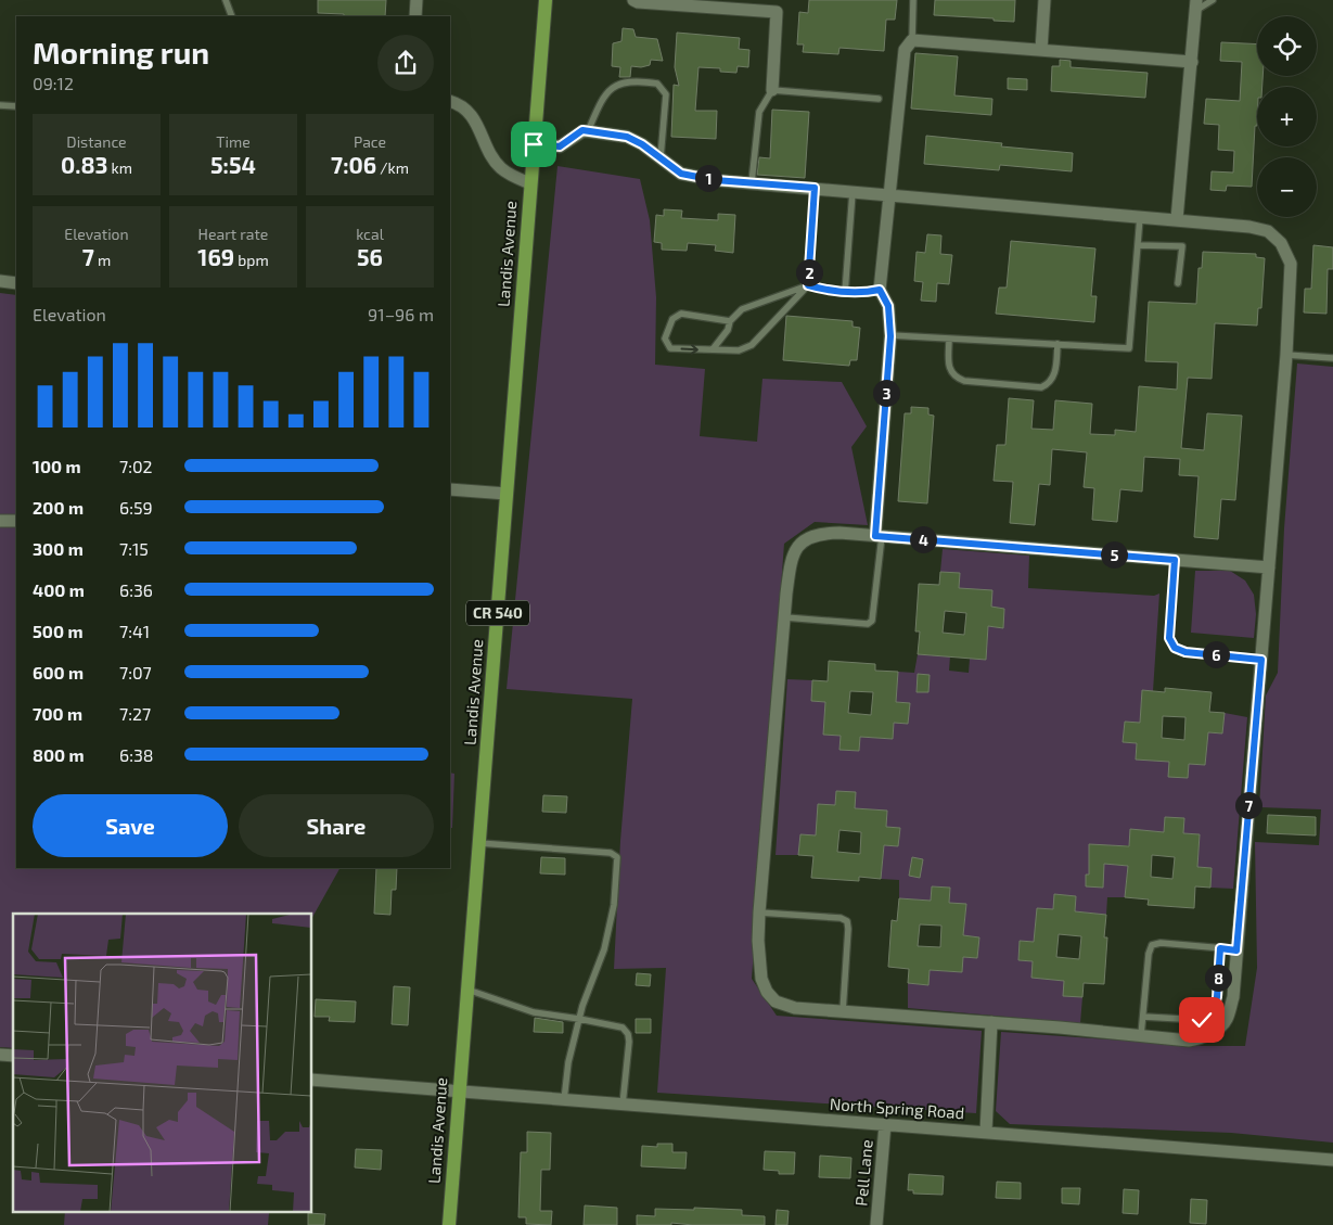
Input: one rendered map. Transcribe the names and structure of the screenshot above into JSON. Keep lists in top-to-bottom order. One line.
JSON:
{"streets":{"main road":["Landis Avenue","CR 540"],"street":["North Spring Road","Pell Lane"]},"crossings":[["Landis Avenue","North Spring Road"],["North Spring Road","Pell Lane"]],"page":{"map_buttons":["+","−"],"heading":["Morning run","09:12"],"stats":[["Distance","0.83 km"],["Time","5:54"],["Pace","7:06 /km"],["Elevation","7 m"],["Heart rate","169 bpm"],["kcal","56"]],"pins":["1","2","3","4","5","6","7","8"],"chart":["Elevation","91–96 m"],"list":[{"name":"100 m","note":"7:02"},{"name":"200 m","note":"6:59"},{"name":"300 m","note":"7:15"},{"name":"400 m","note":"6:36"},{"name":"500 m","note":"7:41"},{"name":"600 m","note":"7:07"},{"name":"700 m","note":"7:27"},{"name":"800 m","note":"6:38"}],"buttons":["Save","Share"]}}
